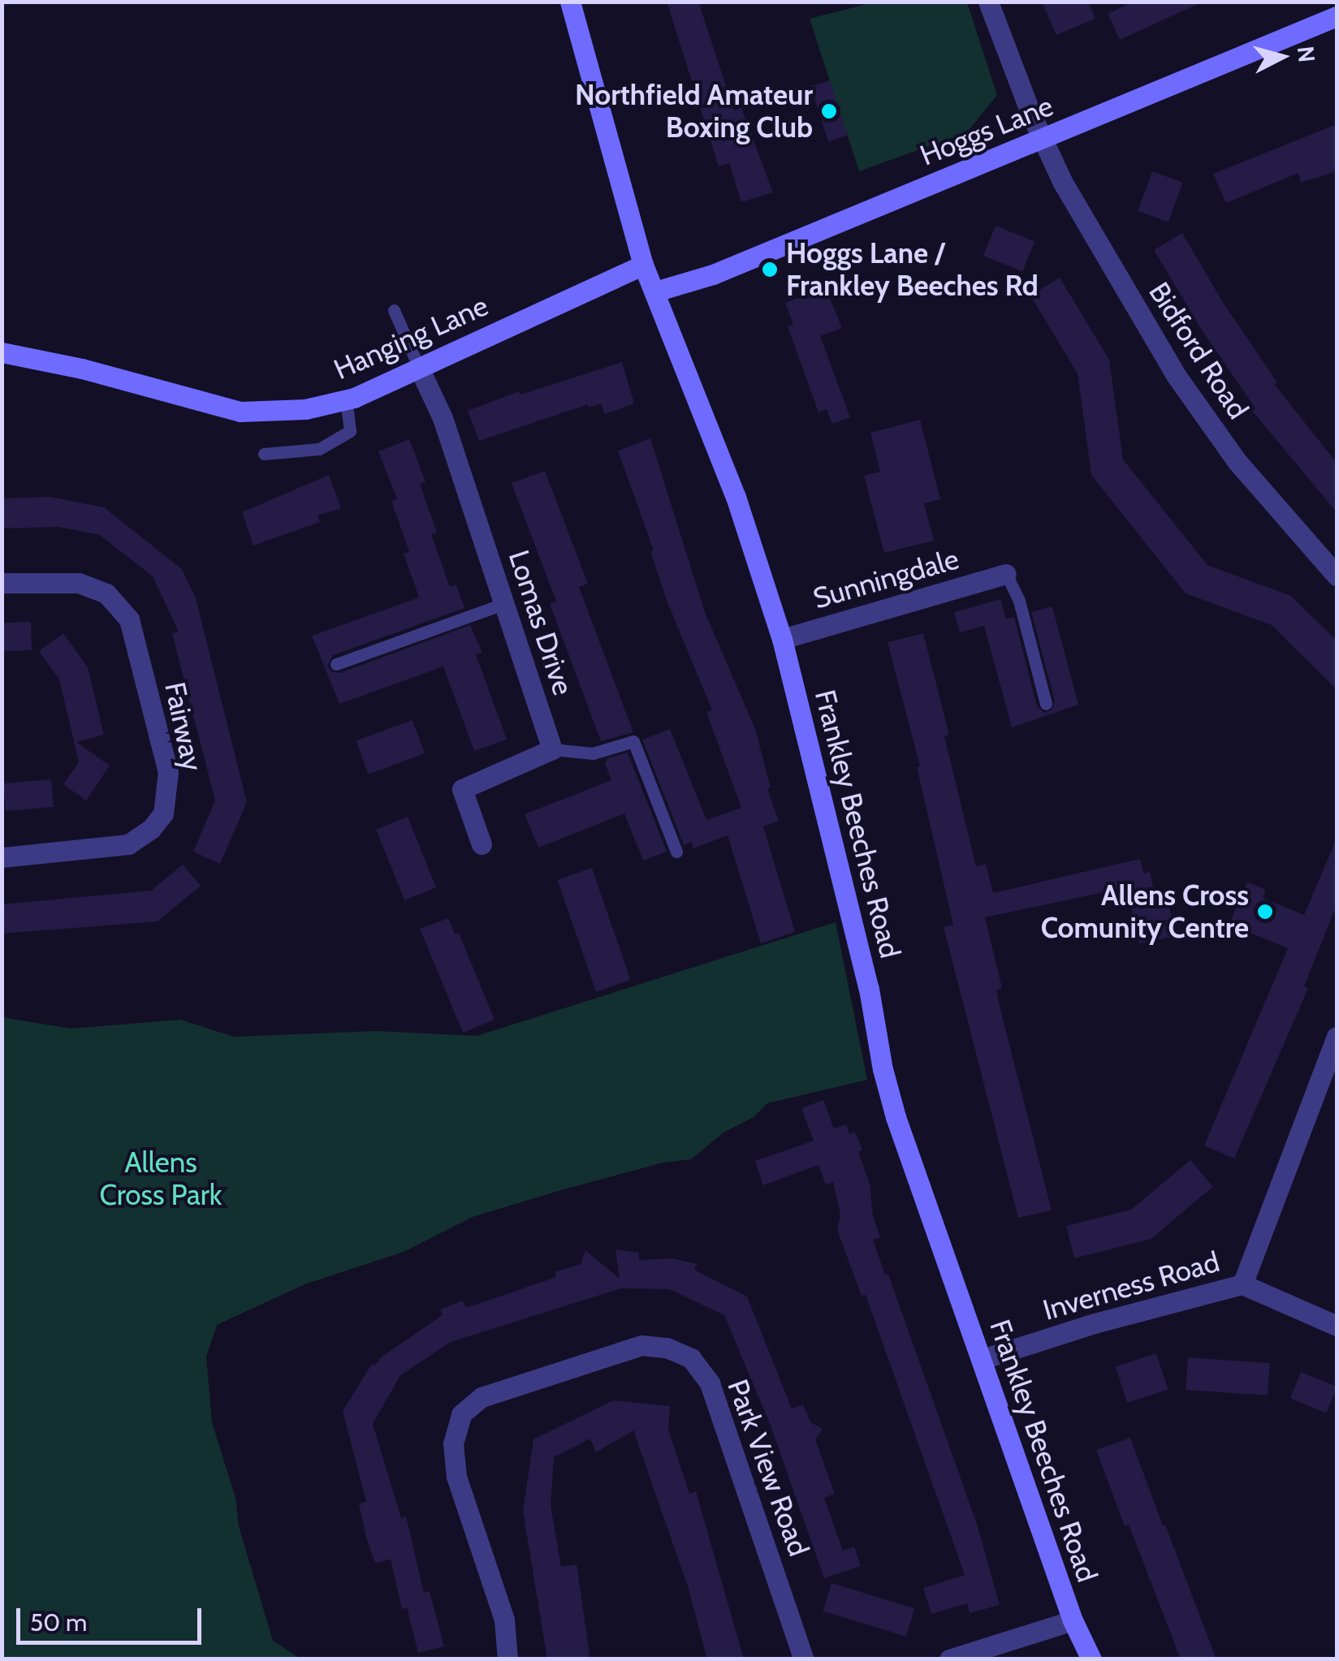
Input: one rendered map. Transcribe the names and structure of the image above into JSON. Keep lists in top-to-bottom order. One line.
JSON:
{"streets":{"street":["Hoggs Lane","Hanging Lane","Bidford Road","Sunningdale","Lomas Drive","Fairway","Frankley Beeches Road","Inverness Road","Park View Road"]},"crossings":[["Hoggs Lane","Bidford Road"],["Hoggs Lane","Frankley Beeches Road"],["Hanging Lane","Lomas Drive"],["Hanging Lane","Frankley Beeches Road"],["Sunningdale","Frankley Beeches Road"],["Frankley Beeches Road","Inverness Road"]],"parks":["Allens Cross Park"],"places":["Northfield Amateur Boxing Club","Hoggs Lane / Frankley Beeches Rd","Allens Cross Comunity Centre"],"scale_bar":"50 m","north":"right"}
